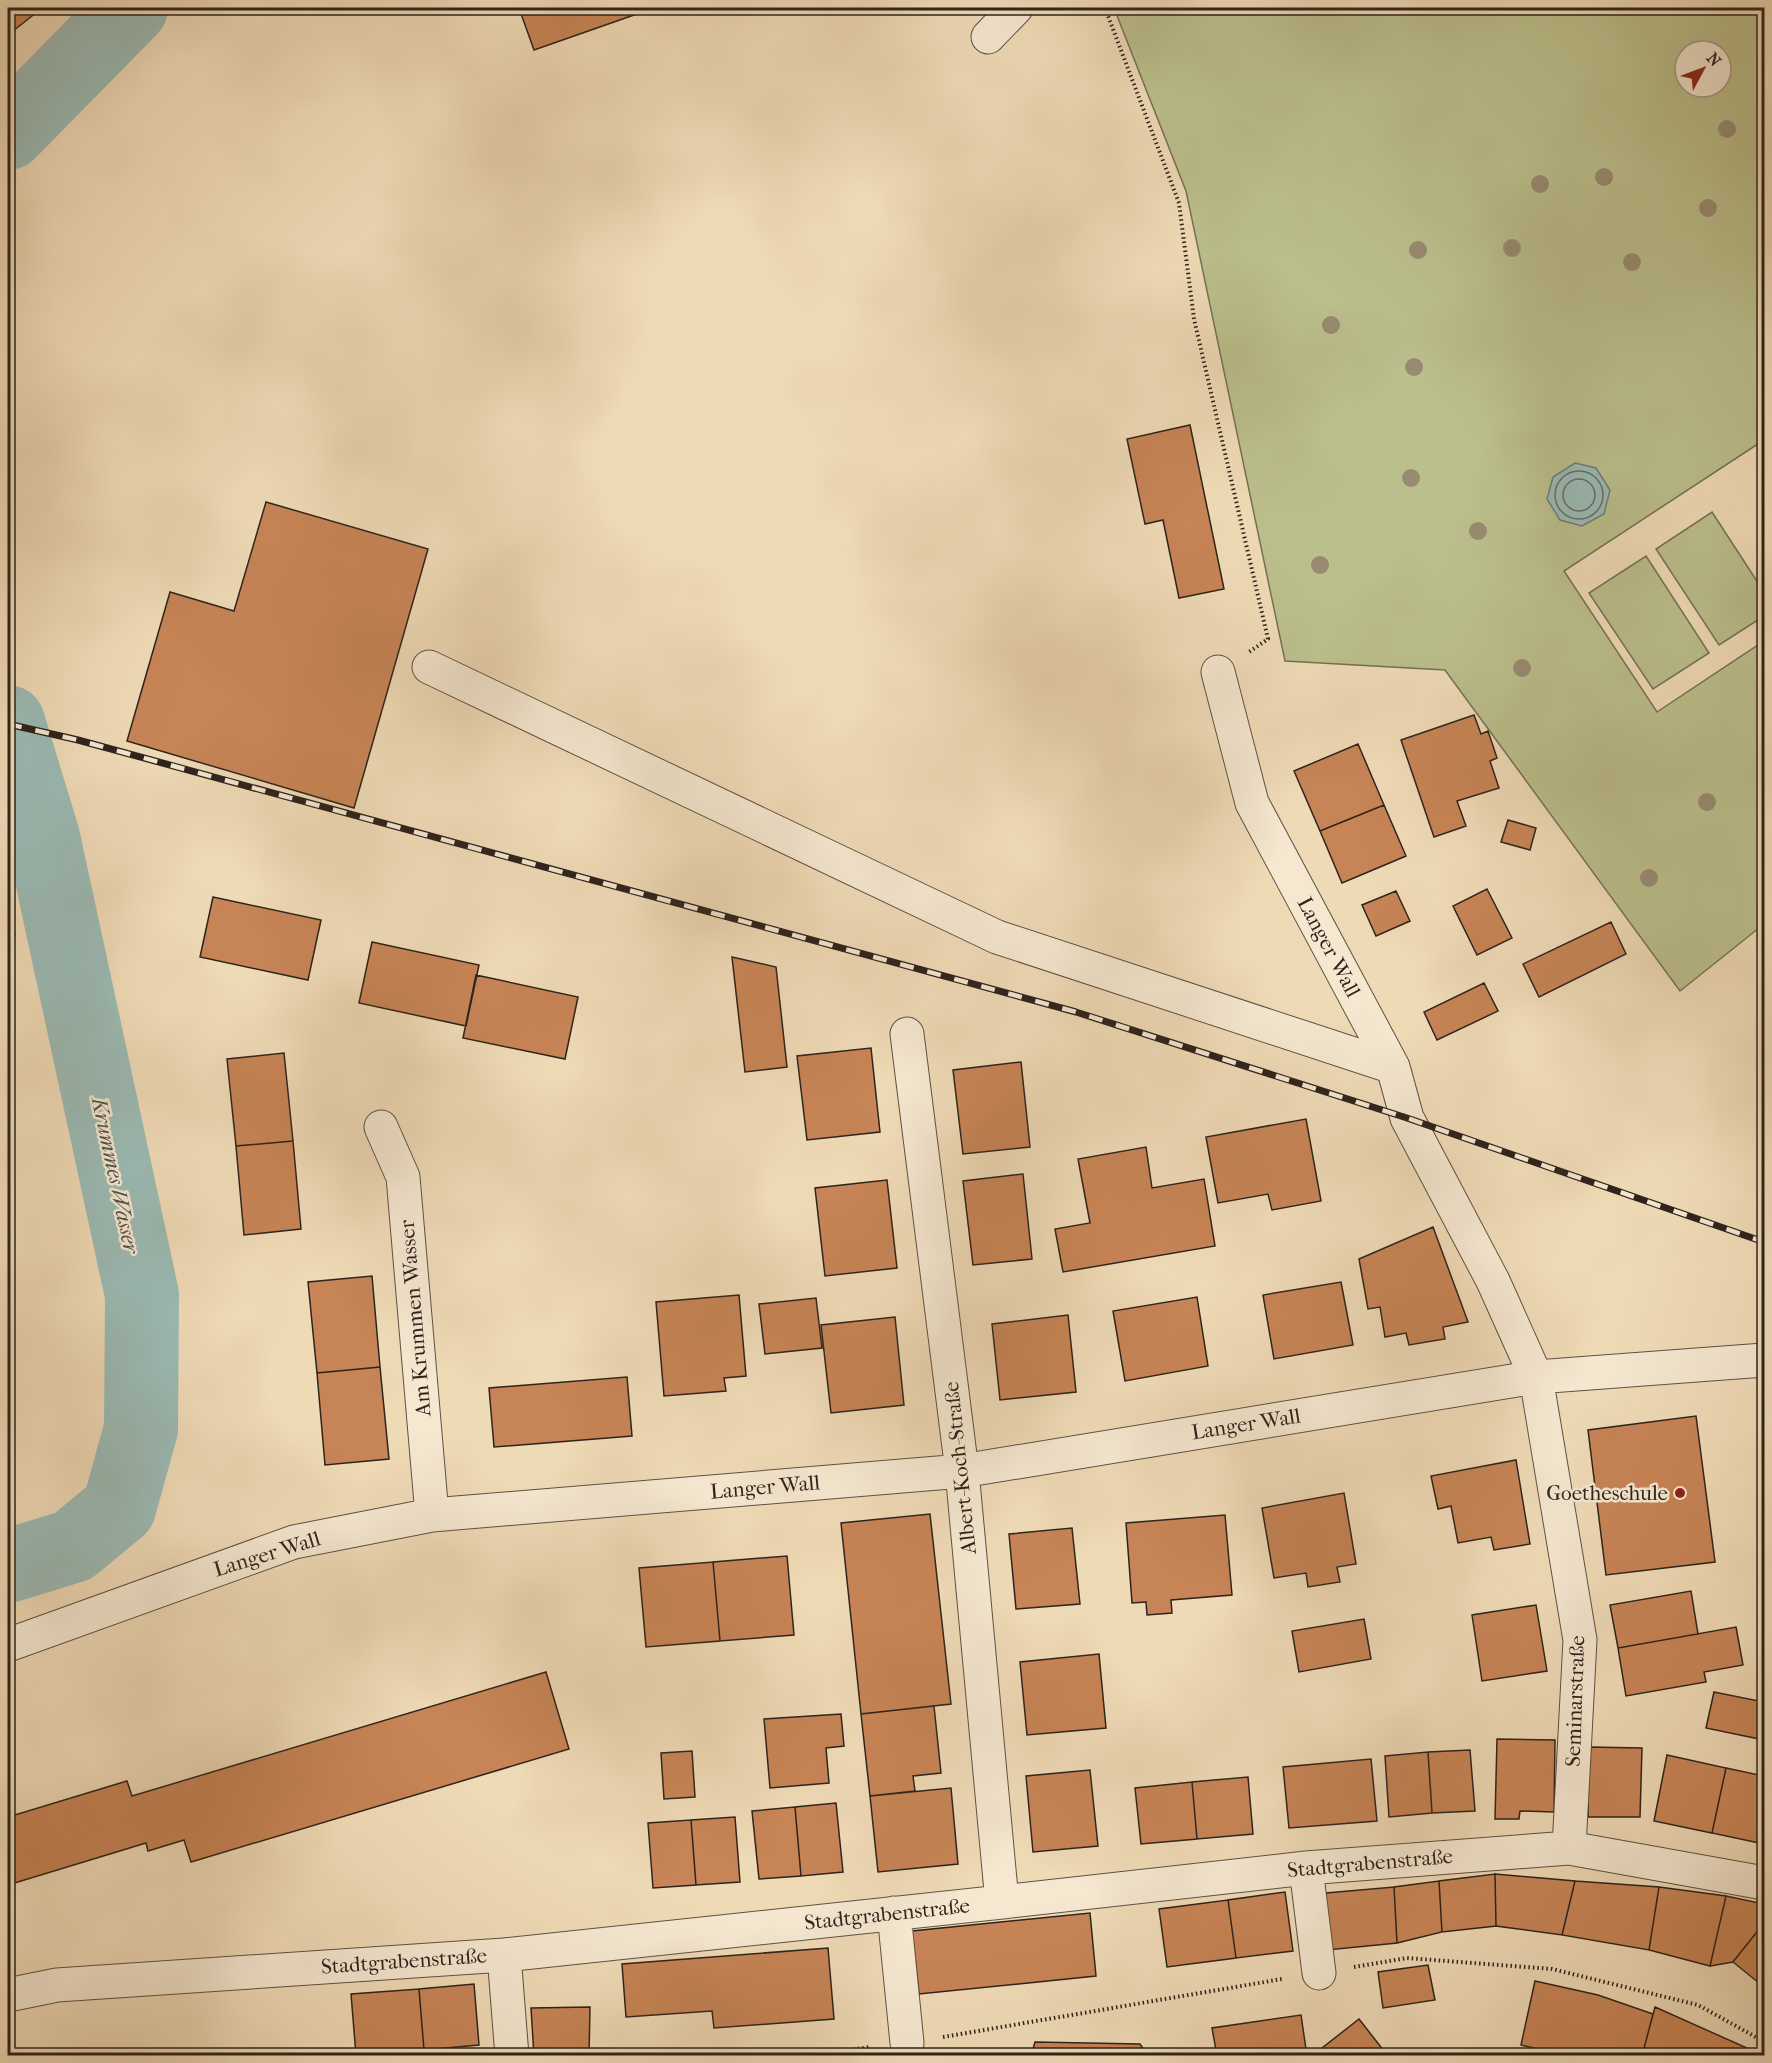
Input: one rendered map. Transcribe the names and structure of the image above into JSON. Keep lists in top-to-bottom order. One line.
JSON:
{"streets":{"street":["Langer Wall","Am Krummen Wasser","Albert-Koch-Straße","Seminarstraße","Stadtgrabenstraße"]},"crossings":[["Langer Wall","Am Krummen Wasser"],["Langer Wall","Albert-Koch-Straße"],["Langer Wall","Seminarstraße"],["Albert-Koch-Straße","Stadtgrabenstraße"],["Seminarstraße","Stadtgrabenstraße"]],"water":["Krummes Wasser"],"places":["Goetheschule"],"north":"top right"}
